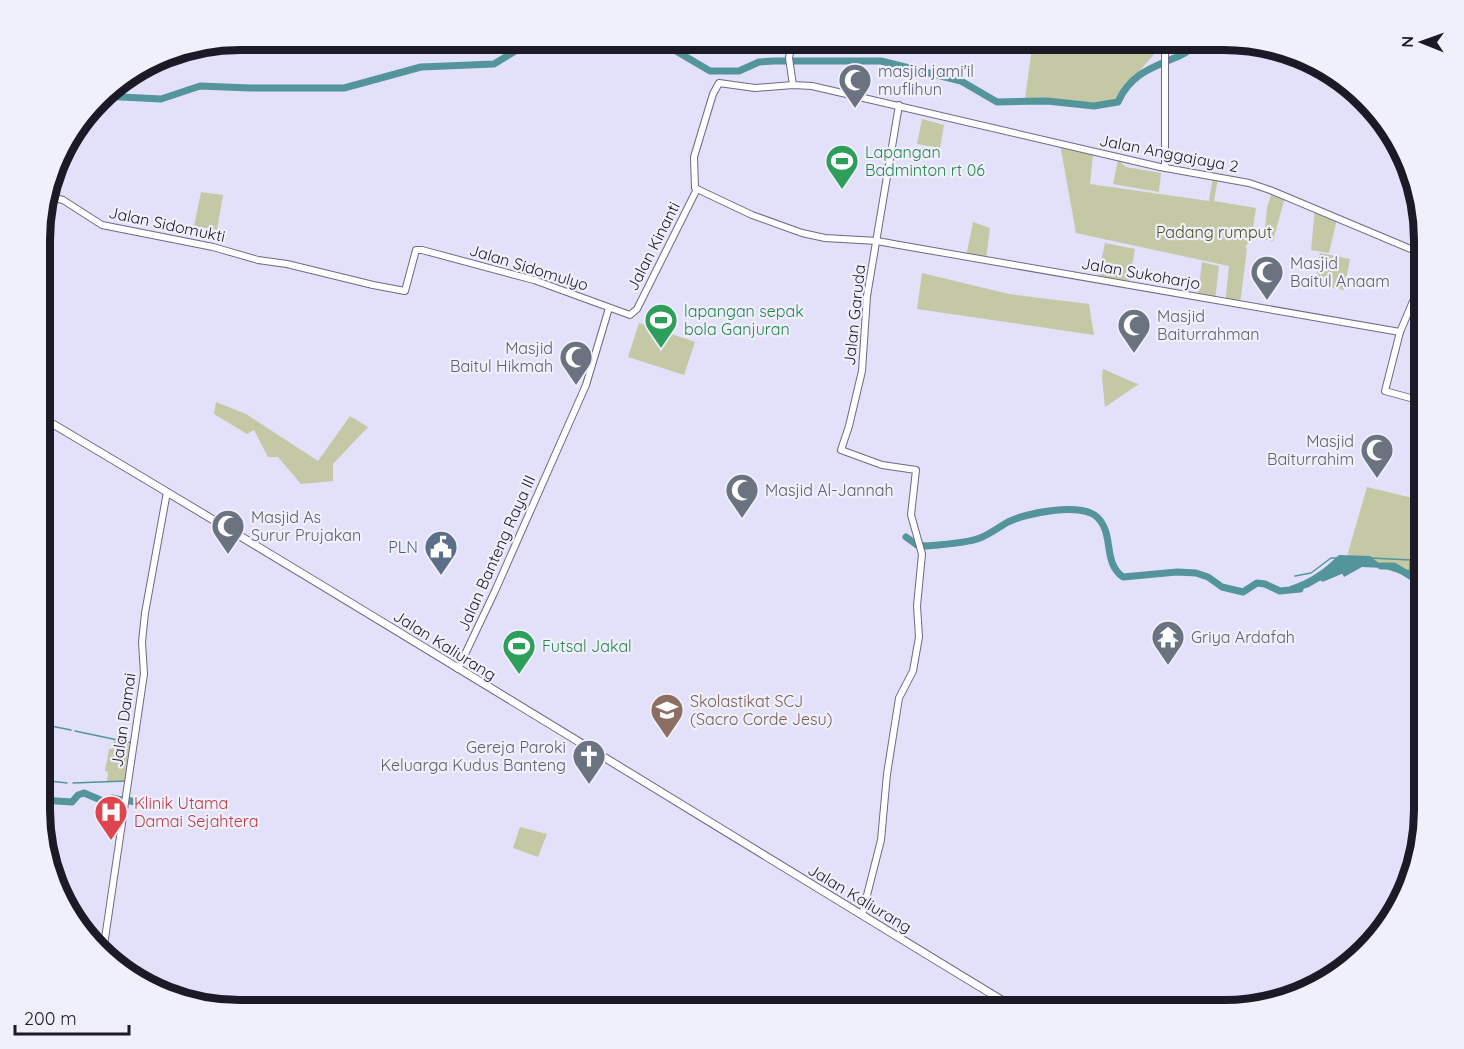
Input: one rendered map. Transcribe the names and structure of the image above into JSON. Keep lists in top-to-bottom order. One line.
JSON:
{"streets":{"main road":["Jalan Anggajaya 2","Jalan Sidomukti","Jalan Kinanti","Jalan Sidomulyo","Jalan Sukoharjo","Jalan Garuda","Jalan Banteng Raya III","Jalan Kaliurang","Jalan Damai"]},"crossings":[["Jalan Anggajaya 2","Jalan Kinanti"],["Jalan Anggajaya 2","Jalan Sukoharjo"],["Jalan Anggajaya 2","Jalan Garuda"],["Jalan Sidomukti","Jalan Sidomulyo"],["Jalan Kinanti","Jalan Sidomulyo"],["Jalan Kinanti","Jalan Sukoharjo"],["Jalan Sidomulyo","Jalan Banteng Raya III"],["Jalan Sukoharjo","Jalan Garuda"],["Jalan Garuda","Jalan Kaliurang"],["Jalan Banteng Raya III","Jalan Kaliurang"],["Jalan Kaliurang","Jalan Damai"]],"parks":["Padang rumput"],"places":{"mosque":["masjid jami'il muflihun","Masjid Baitul Anaam","Masjid Baiturrahman","Masjid Baitul Hikmah","Masjid Baiturrahim","Masjid Al-Jannah","Masjid As Surur Prujakan"],"sports":["Lapangan Badminton rt 06","lapangan sepak bola Ganjuran","Futsal Jakal"],"public building":["PLN"],"temple":["Griya Ardafah"],"school or university":["Skolastikat SCJ (Sacro Corde Jesu)"],"church":["Gereja Paroki Keluarga Kudus Banteng"],"hospital":["Klinik Utama Damai Sejahtera"]},"scale_bar":"200 m","north":"left"}
